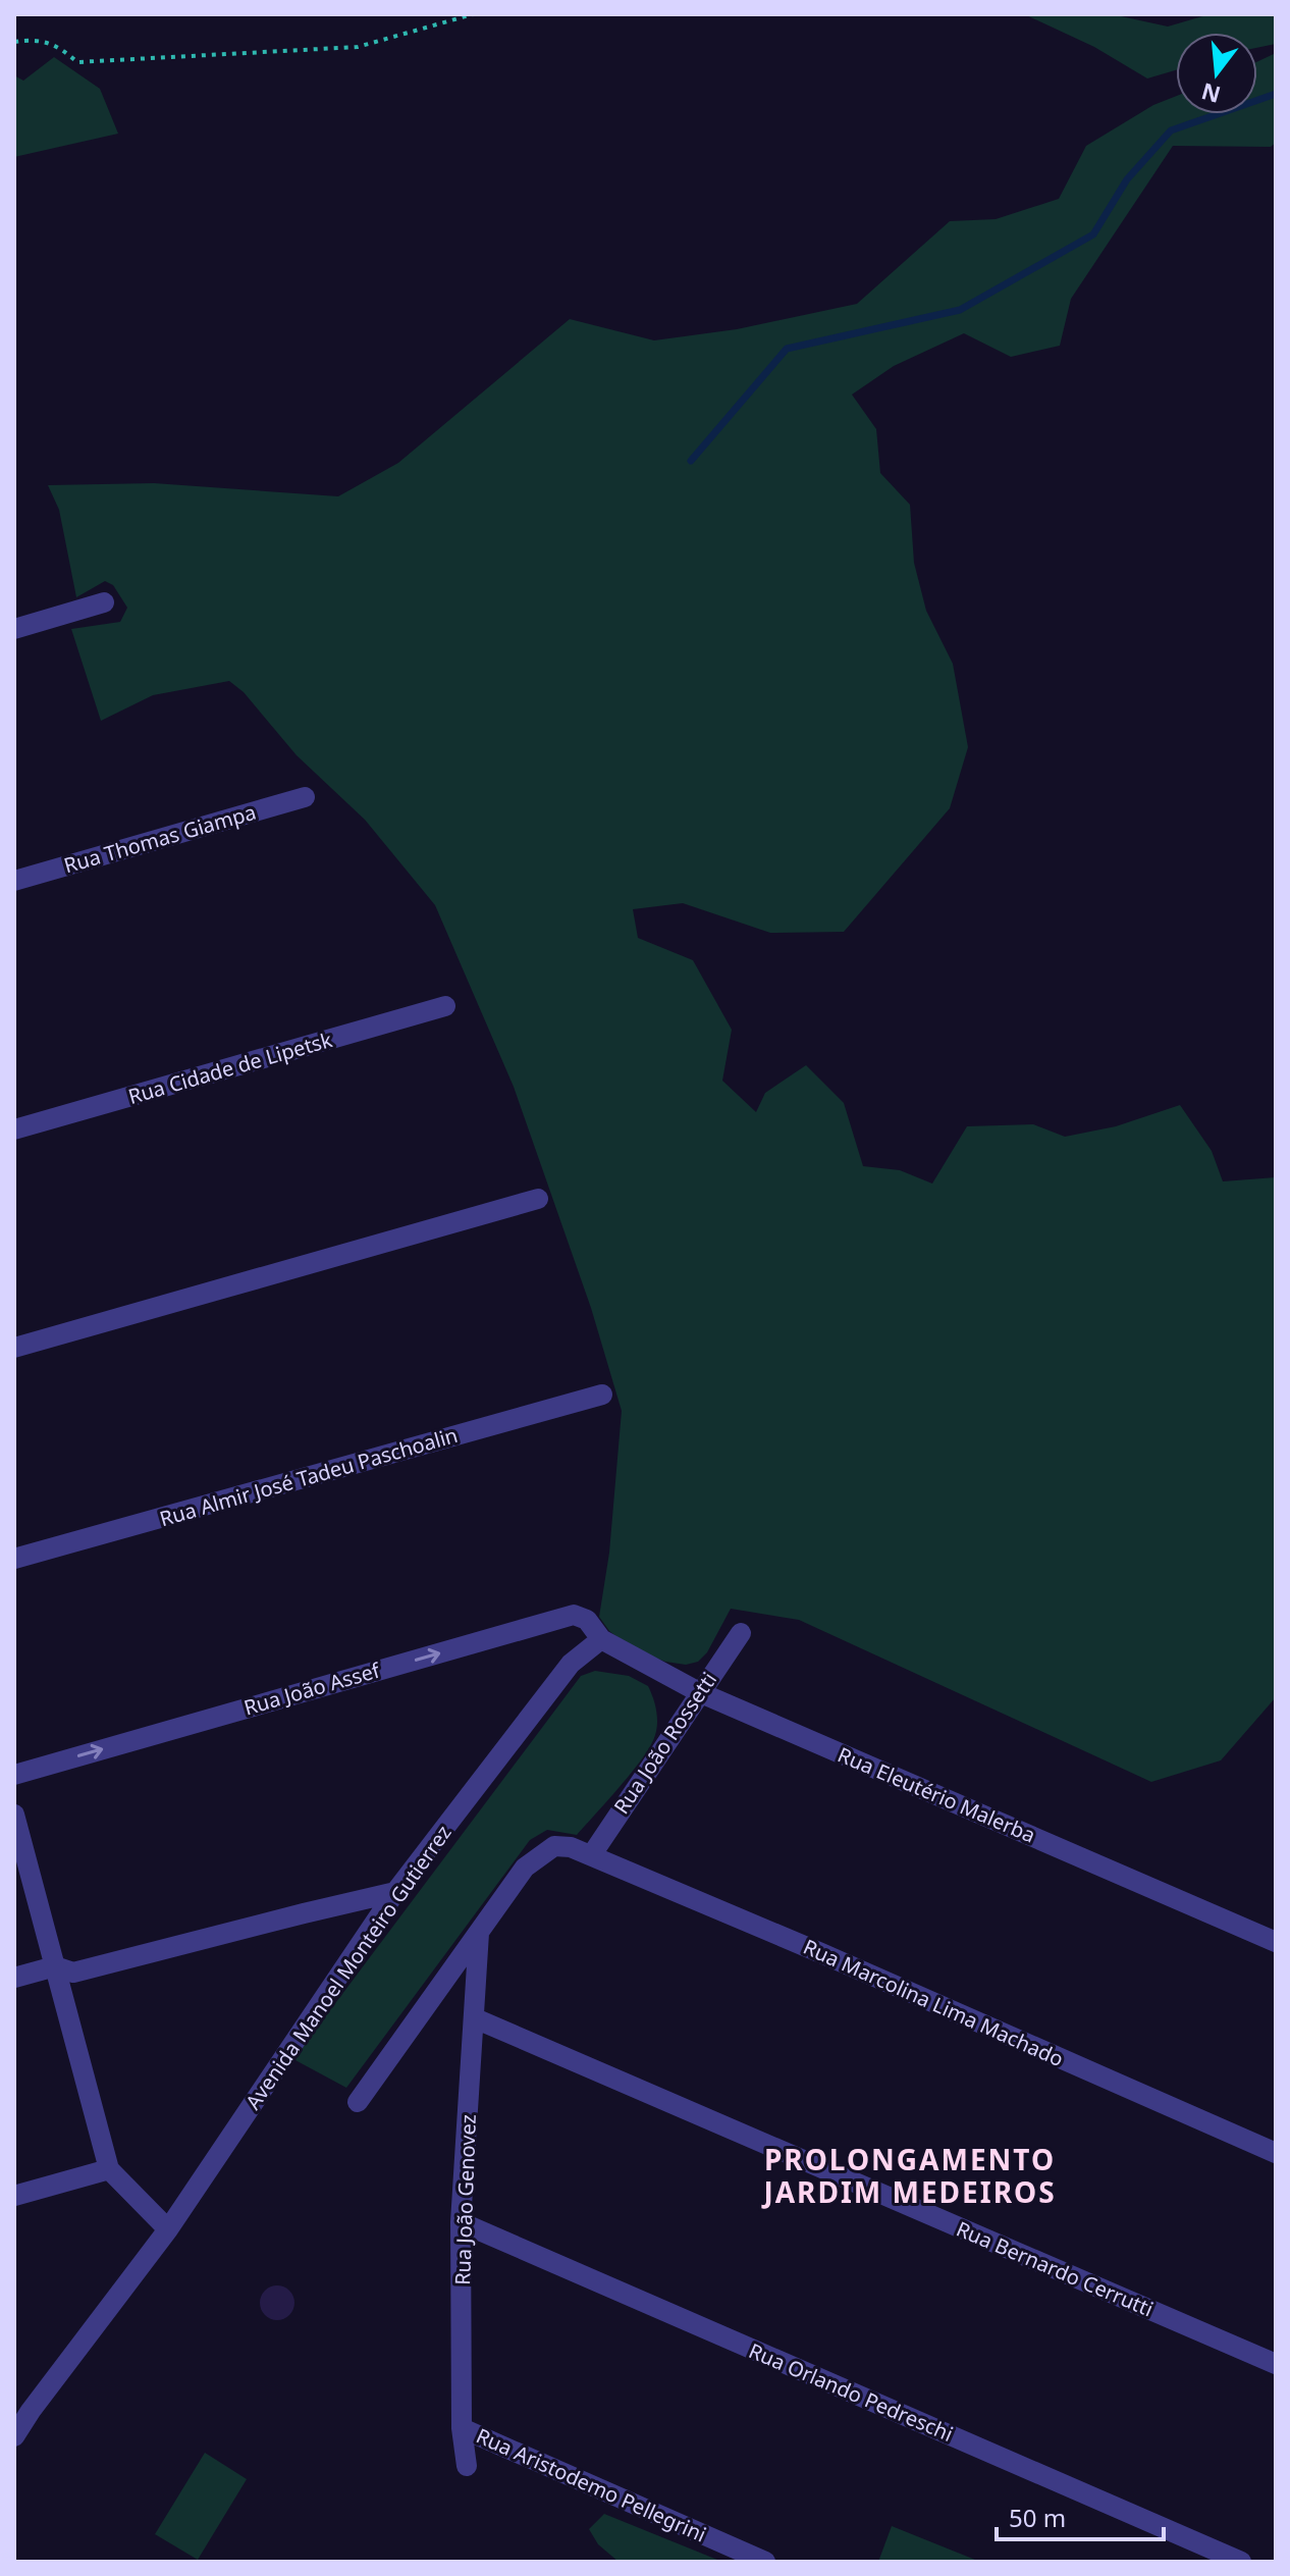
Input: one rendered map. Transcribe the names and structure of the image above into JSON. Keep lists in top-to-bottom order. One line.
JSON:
{"streets":{"street":["Rua Thomas Giampa","Rua Cidade de Lipetsk","Rua Almir José Tadeu Paschoalin","Rua João Assef","Rua João Rossetti","Rua Eleutério Malerba","Avenida Manoel Monteiro Gutierrez","Rua Marcolina Lima Machado","Rua João Genovez","Rua Bernardo Cerrutti","Rua Orlando Pedreschi","Rua Aristodemo Pellegrini"]},"crossings":[["Rua João Assef","Rua Eleutério Malerba"],["Rua João Assef","Avenida Manoel Monteiro Gutierrez"],["Rua João Rossetti","Rua Eleutério Malerba"],["Rua João Rossetti","Rua Marcolina Lima Machado"],["Rua Eleutério Malerba","Avenida Manoel Monteiro Gutierrez"],["Rua Marcolina Lima Machado","Rua João Genovez"],["Rua João Genovez","Rua Bernardo Cerrutti"],["Rua João Genovez","Rua Orlando Pedreschi"],["Rua João Genovez","Rua Aristodemo Pellegrini"]],"one_way":["Rua João Assef"],"districts":["PROLONGAMENTO JARDIM MEDEIROS"],"scale_bar":"50 m","north":"bottom"}
